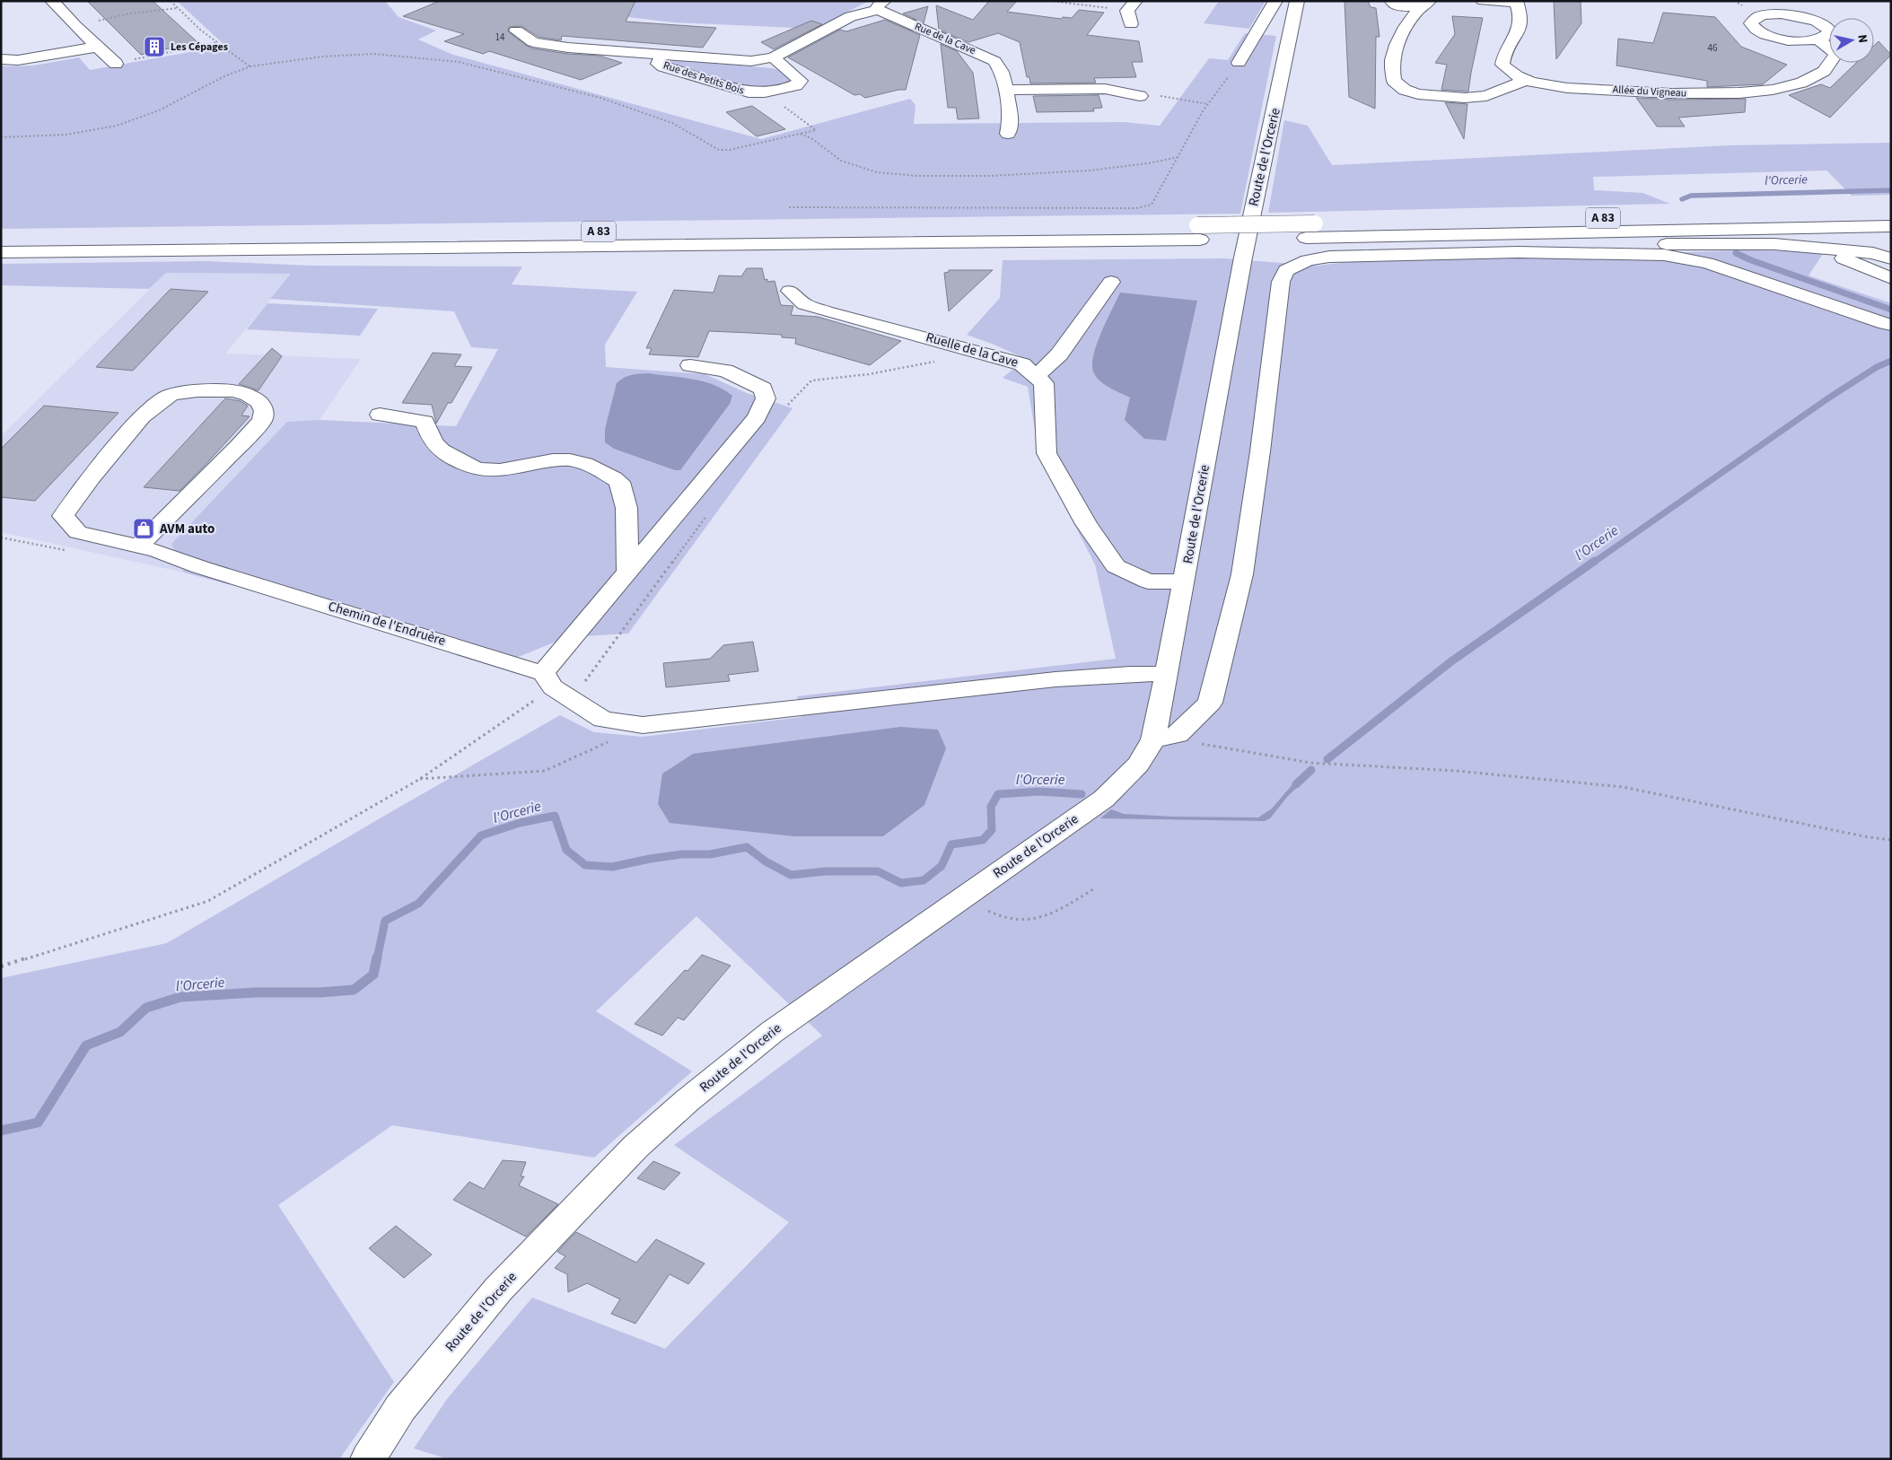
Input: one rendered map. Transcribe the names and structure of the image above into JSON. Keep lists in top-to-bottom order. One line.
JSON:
{"streets":{"main road":["Rue de la Cave","Rue des Petits Bois","Allée du Vigneau","Route de l'Orcerie","A 83","Ruelle de la Cave","Chemin de l'Endruère"]},"crossings":[["Rue de la Cave","Rue des Petits Bois"],["Route de l'Orcerie","Ruelle de la Cave"]],"water":["l'Orcerie"],"places":{"building":["Les Cépages"],"shop":["AVM auto"]},"house_numbers":["14","46"],"north":"right"}
